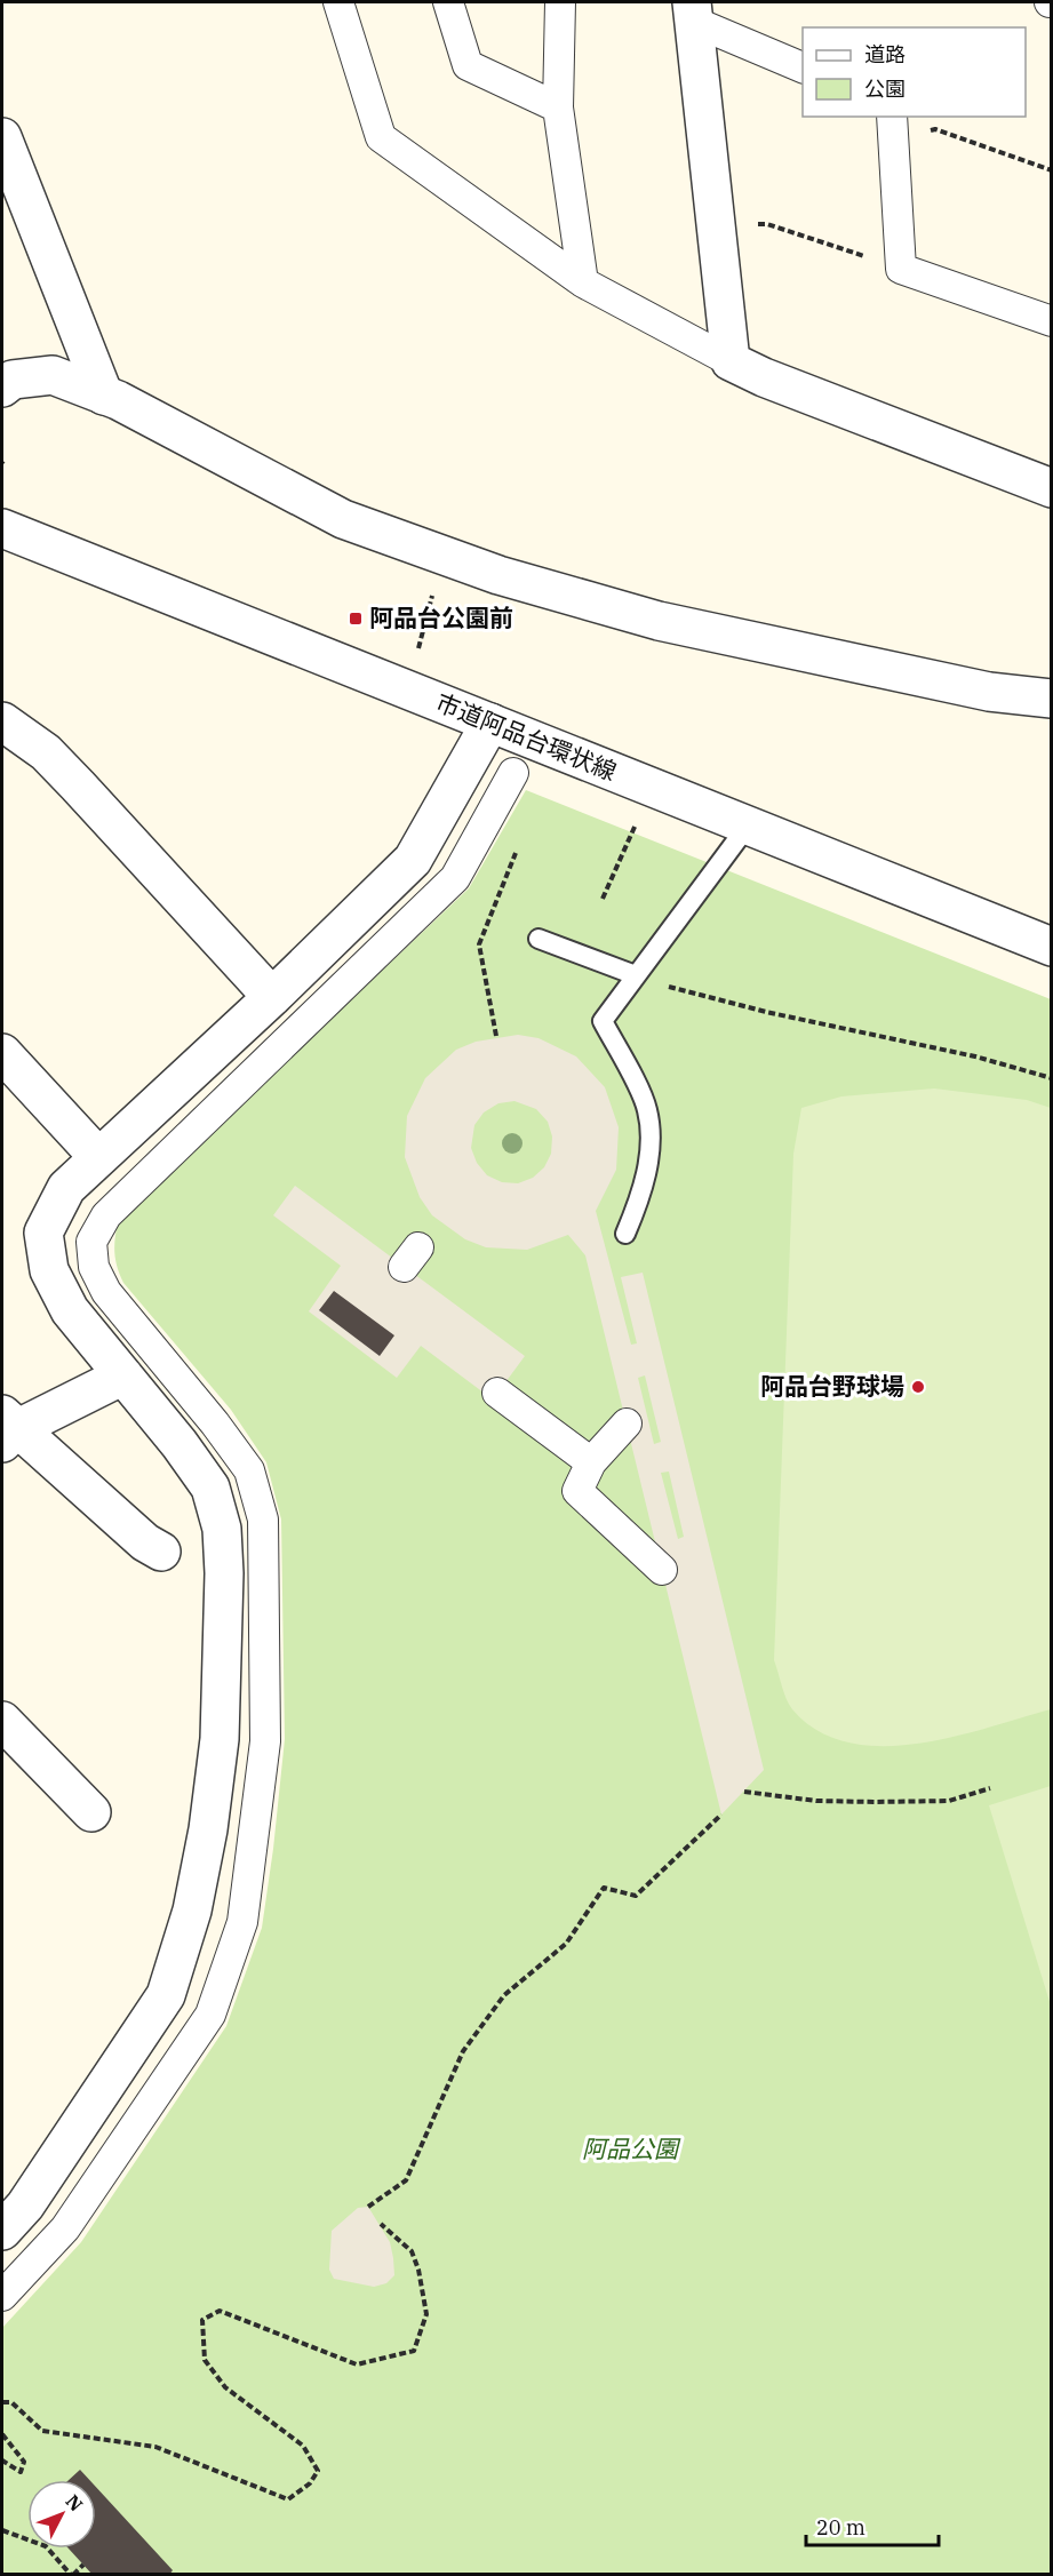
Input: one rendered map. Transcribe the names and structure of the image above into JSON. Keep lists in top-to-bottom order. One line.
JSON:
{"streets":{"street":["市道阿品台環状線"]},"parks":["阿品公園"],"places":{"transit":["阿品台公園前"],"other":["阿品台野球場"]},"legend":["道路","公園"],"scale_bar":"20 m","north":"top right"}
